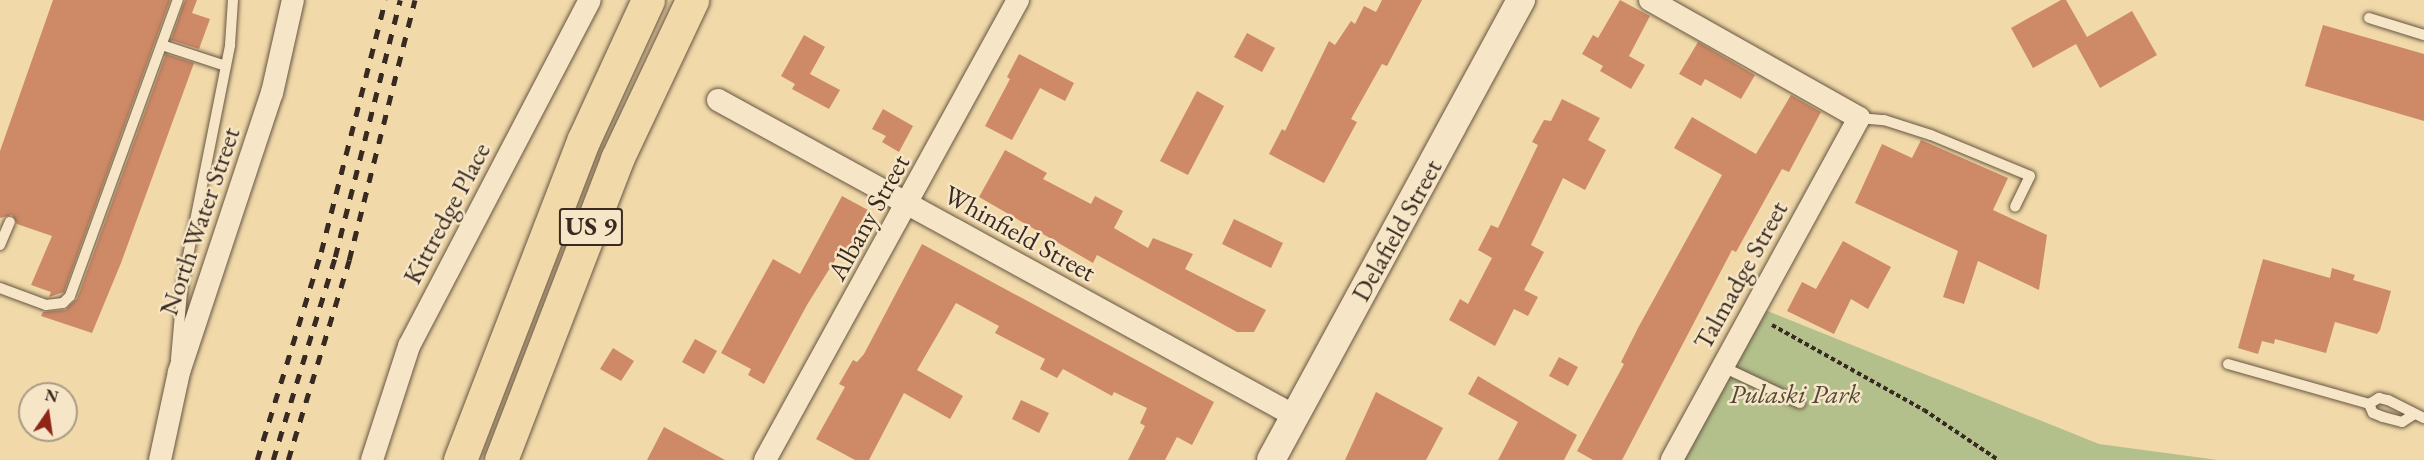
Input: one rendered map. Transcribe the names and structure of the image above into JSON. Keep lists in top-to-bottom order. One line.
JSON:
{"streets":{"highway":["US 9"],"street":["Kittredge Place","Albany Street","North Water Street","Delafield Street","Whinfield Street","Talmadge Street"]},"crossings":[["Albany Street","Whinfield Street"],["Delafield Street","Whinfield Street"]],"parks":["Pulaski Park"],"north":"top"}
